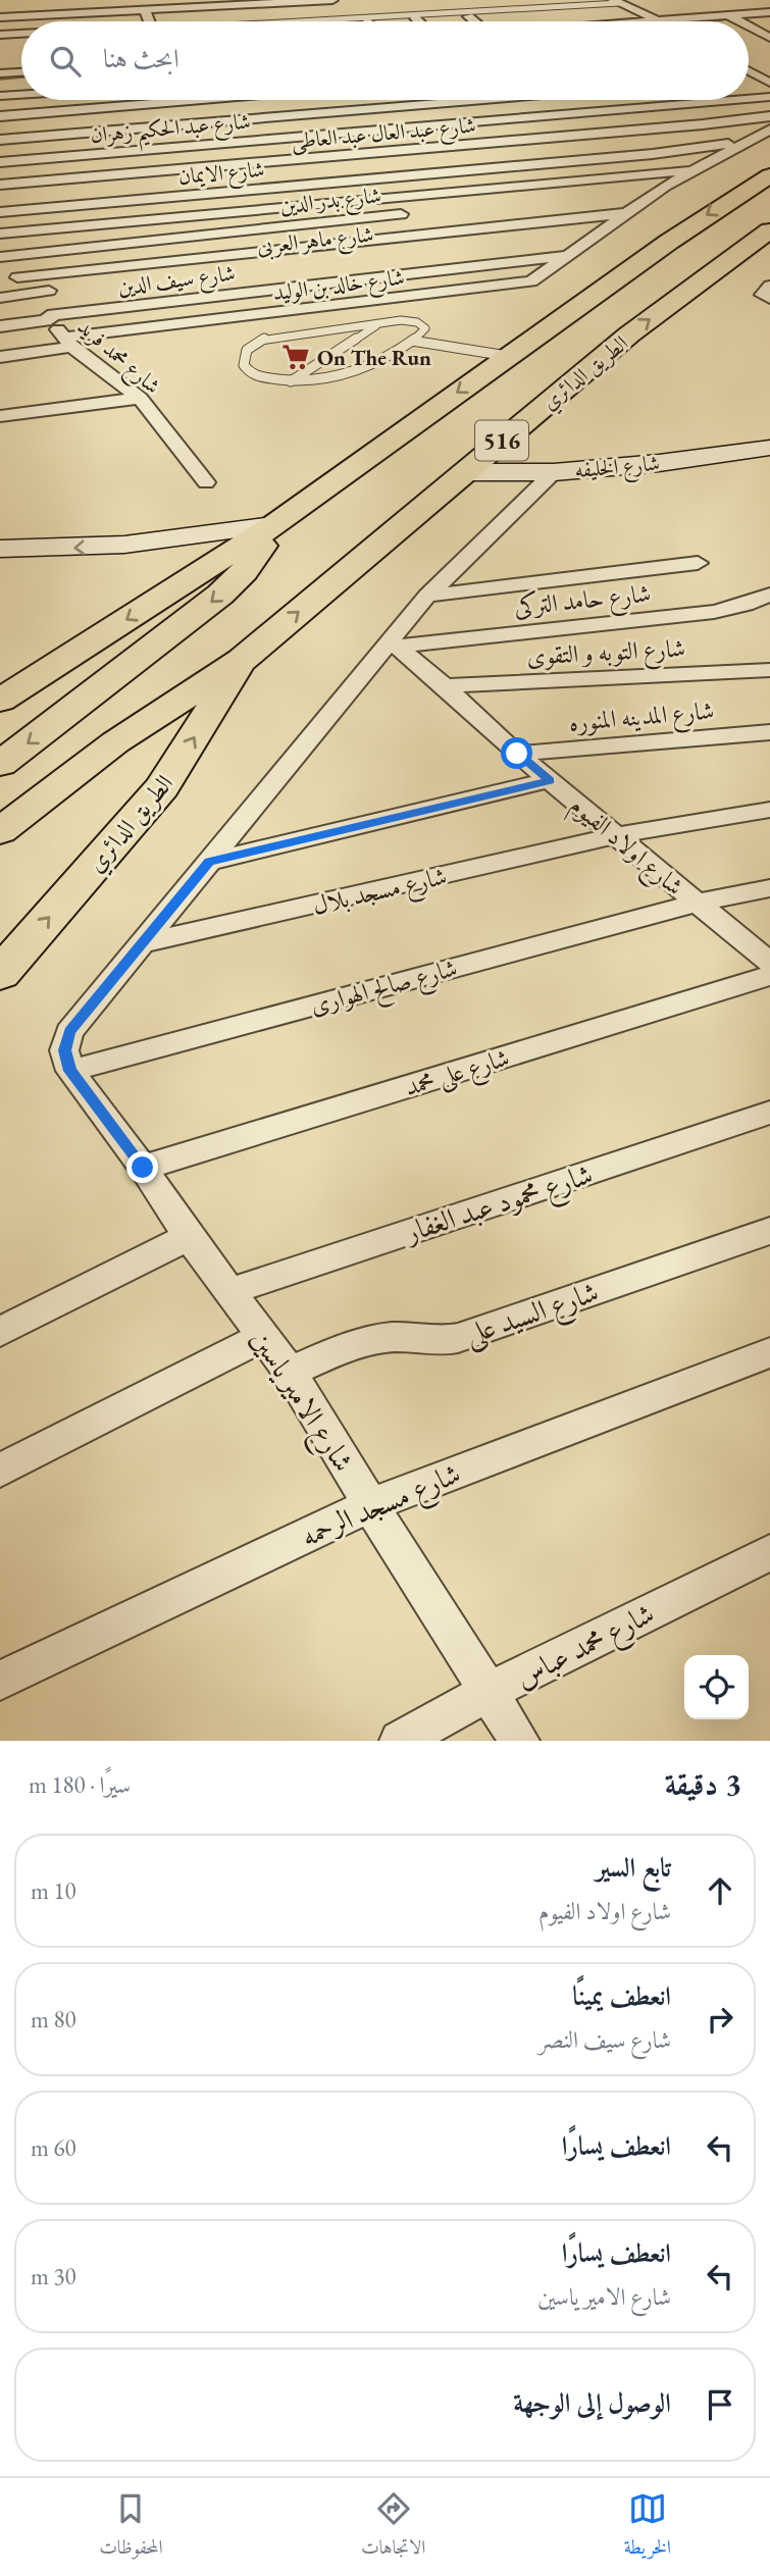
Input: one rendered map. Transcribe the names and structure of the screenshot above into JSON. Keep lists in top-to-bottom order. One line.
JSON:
{"streets":{"highway":["الطريق الدائري","516"],"main road":["شارع الخليفه"],"street":["شارع عبد الحكيم زهران","شارع عبد العال عبد العاطى","شارع الايمان","شارع بدر الدين","شارع ماهر العربى","شارع سيف الدين","شارع خالد بن الوليد","شارع محمد فريد","شارع حامد التركى","شارع التوبه و التقوى","شارع المدينه المنوره","شارع اولاد الفيوم","شارع مسجد بلال","شارع صالح الهوارى","شارع على محمد","شارع محمود عبد الغفار","شارع السيد على","شارع الامير ياسين","شارع مسجد الرحمه","شارع محمد عباس"]},"crossings":[["شارع سيف الدين","شارع خالد بن الوليد"],["شارع سيف الدين","شارع محمد فريد"],["شارع خالد بن الوليد","شارع محمد فريد"],["الطريق الدائري","شارع الخليفه"],["شارع حامد التركى","شارع اولاد الفيوم"],["شارع التوبه و التقوى","شارع اولاد الفيوم"],["شارع المدينه المنوره","شارع اولاد الفيوم"],["شارع اولاد الفيوم","شارع مسجد بلال"],["شارع اولاد الفيوم","شارع صالح الهوارى"],["شارع صالح الهوارى","شارع الامير ياسين"],["شارع على محمد","شارع الامير ياسين"],["شارع محمود عبد الغفار","شارع الامير ياسين"],["شارع السيد على","شارع الامير ياسين"],["شارع الامير ياسين","شارع مسجد الرحمه"],["شارع الامير ياسين","شارع محمد عباس"]],"places":{"supermarket":["On The Run"]},"page":{"search":"ابحث هنا","heading":["3 دقيقة","سيرًا · 180 m"],"list":[["تابع السير","شارع اولاد الفيوم","10 m"],["انعطف يمينًا","شارع سيف النصر","80 m"],["انعطف يسارًا","60 m"],["انعطف يسارًا","شارع الامير ياسين","30 m"],"الوصول إلى الوجهة"],"nav":["الخريطة","الاتجاهات","المحفوظات"]}}
